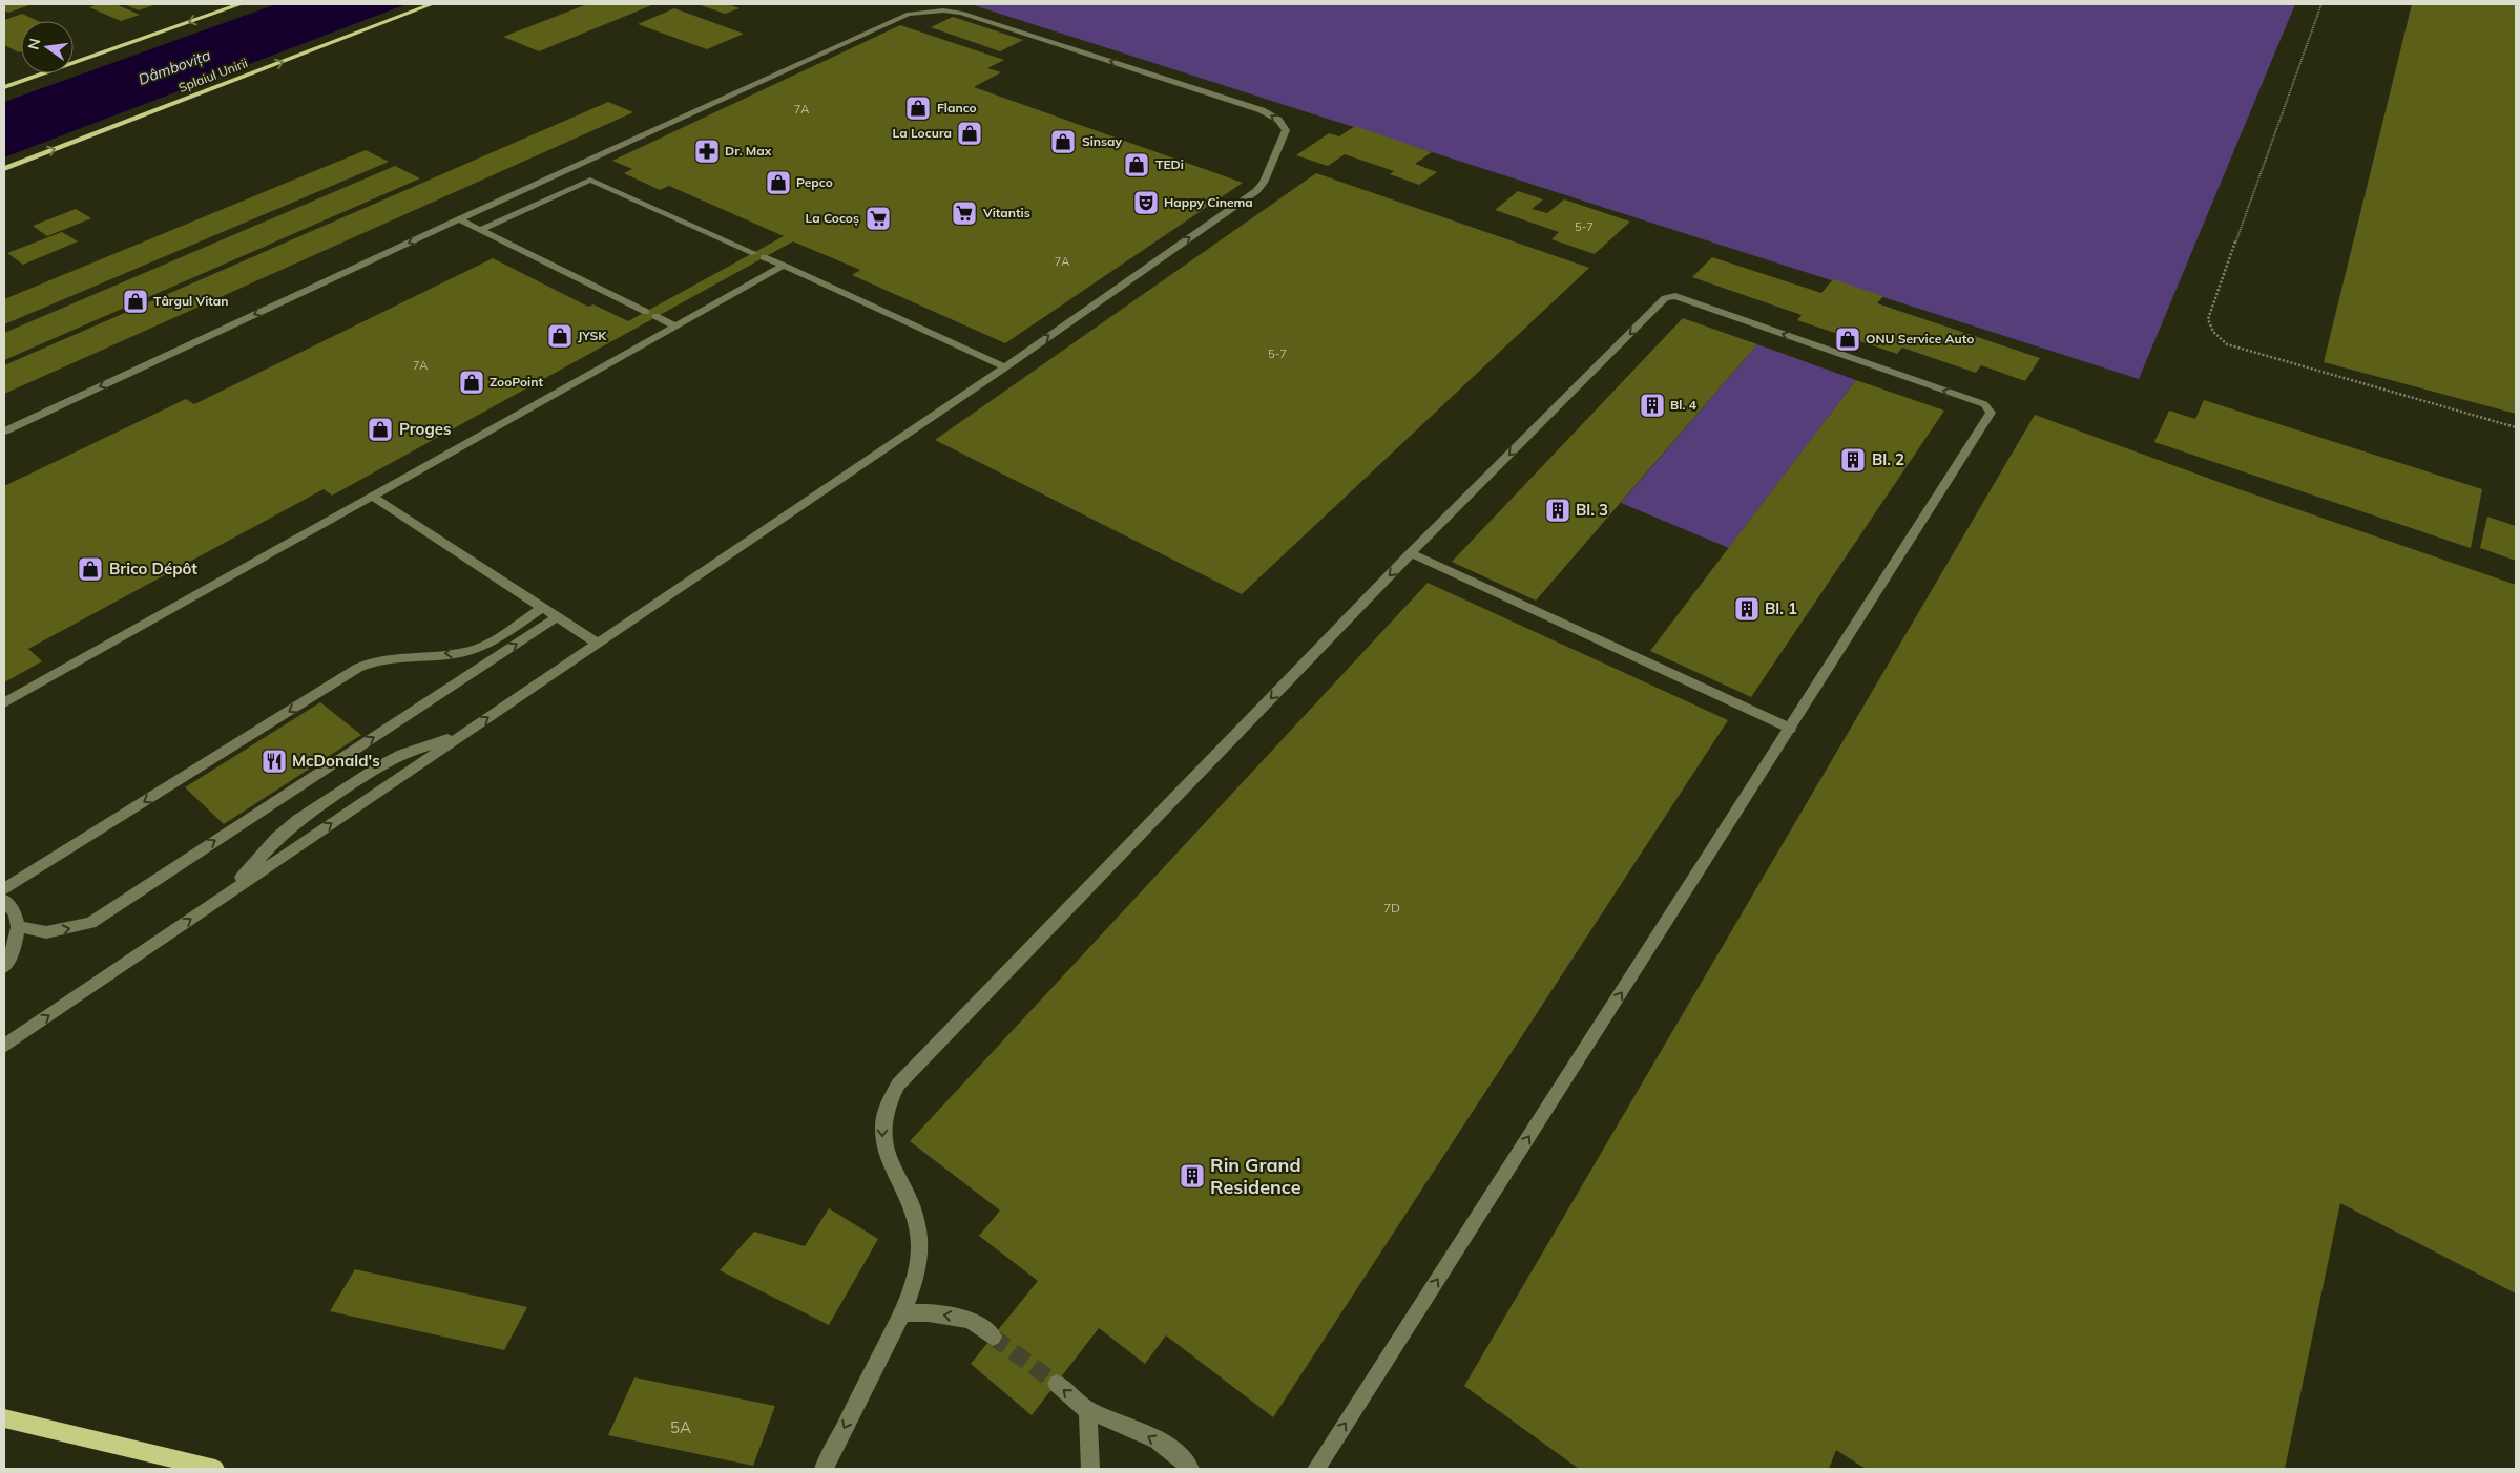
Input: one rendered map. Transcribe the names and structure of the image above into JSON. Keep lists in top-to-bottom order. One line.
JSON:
{"streets":{"main road":["Splaiul Unirii"]},"water":["Dâmbovița"],"places":{"shop":["Flanco","La Locura","Sinsay","TEDi","Pepco","Târgul Vitan","JYSK","ONU Service Auto","ZooPoint","Proges","Brico Dépôt"],"pharmacy":["Dr. Max"],"theatre":["Happy Cinema"],"supermarket":["Vitantis","La Cocoș"],"building":["Bl. 4","Bl. 2","Bl. 3","Bl. 1","Rin Grand Residence"],"restaurant":["McDonald's"]},"house_numbers":["7A","5-7","7A","5-7","7A","7D","5A"],"north":"left"}
